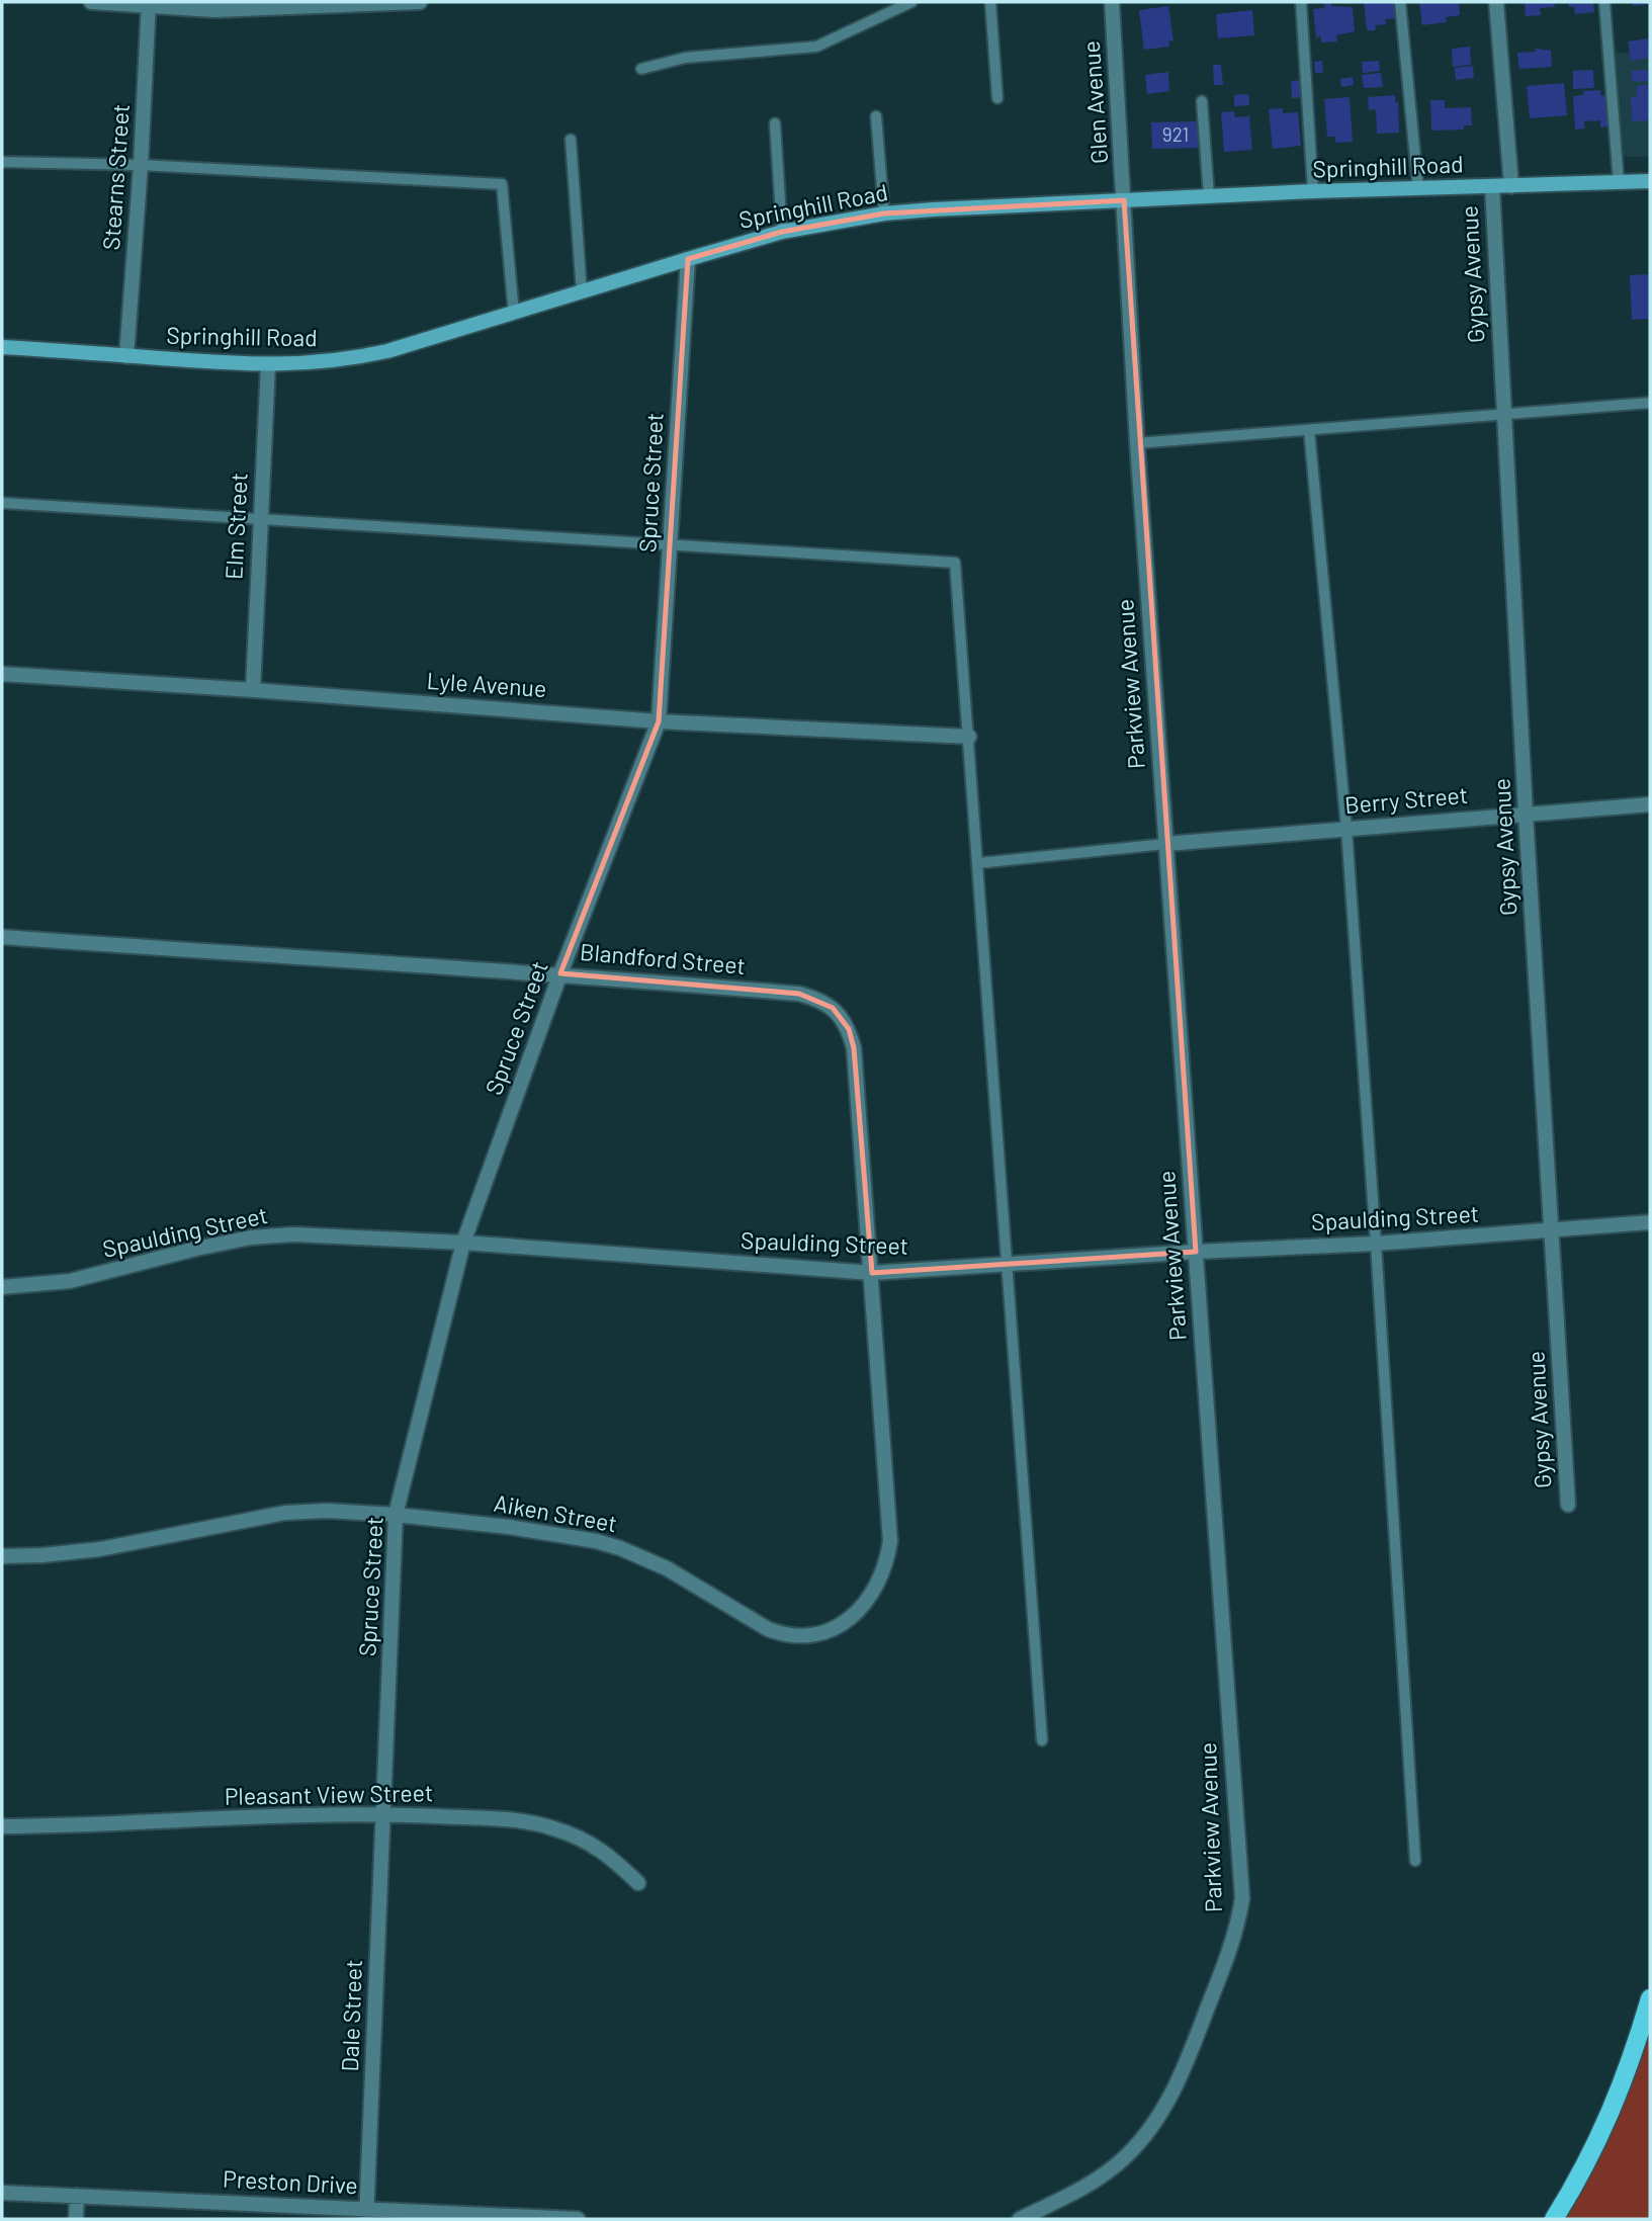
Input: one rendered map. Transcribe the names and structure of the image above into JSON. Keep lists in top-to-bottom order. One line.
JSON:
{"streets":{"street":["Glen Avenue","Springhill Road","Stearns Street","Gypsy Avenue","Spruce Street","Elm Street","Parkview Avenue","Lyle Avenue","Berry Street","Blandford Street","Spaulding Street","Aiken Street","Pleasant View Street","Dale Street","Preston Drive"]},"crossings":[["Glen Avenue","Springhill Road"],["Glen Avenue","Parkview Avenue"],["Springhill Road","Stearns Street"],["Springhill Road","Gypsy Avenue"],["Springhill Road","Spruce Street"],["Springhill Road","Elm Street"],["Springhill Road","Parkview Avenue"],["Gypsy Avenue","Berry Street"],["Gypsy Avenue","Spaulding Street"],["Spruce Street","Lyle Avenue"],["Spruce Street","Blandford Street"],["Spruce Street","Spaulding Street"],["Spruce Street","Aiken Street"],["Spruce Street","Pleasant View Street"],["Spruce Street","Dale Street"],["Elm Street","Lyle Avenue"],["Parkview Avenue","Berry Street"],["Parkview Avenue","Spaulding Street"],["Blandford Street","Spaulding Street"],["Blandford Street","Aiken Street"],["Spaulding Street","Aiken Street"],["Pleasant View Street","Dale Street"],["Dale Street","Preston Drive"]],"house_numbers":["921"]}
